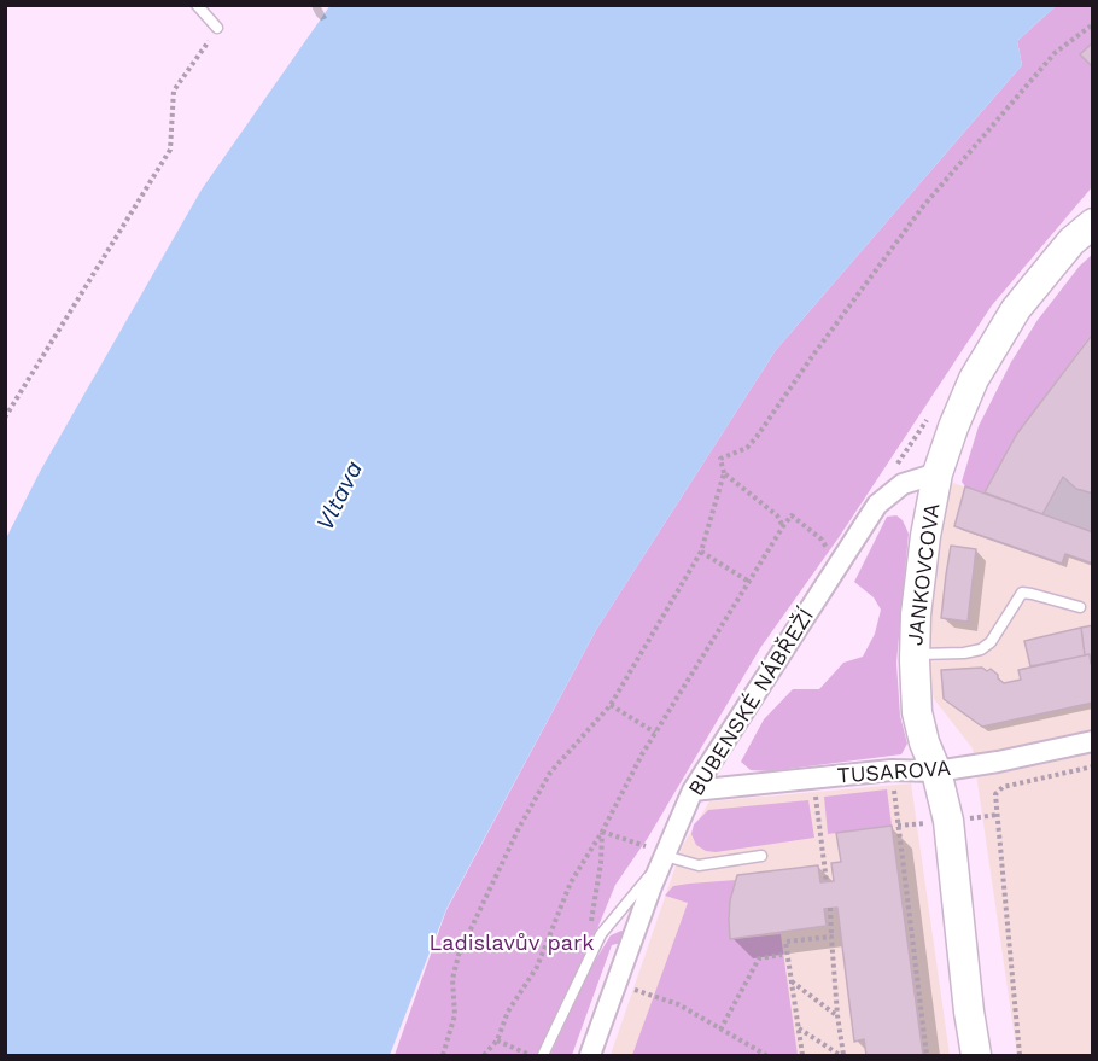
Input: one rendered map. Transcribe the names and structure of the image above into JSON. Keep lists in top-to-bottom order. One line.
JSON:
{"streets":{"street":["JANKOVCOVA","BUBENSKÉ NÁBŘEŽÍ","TUSAROVA"]},"crossings":[["JANKOVCOVA","BUBENSKÉ NÁBŘEŽÍ"],["JANKOVCOVA","TUSAROVA"],["BUBENSKÉ NÁBŘEŽÍ","TUSAROVA"]],"water":["Vltava"],"parks":["Ladislavův park"]}
